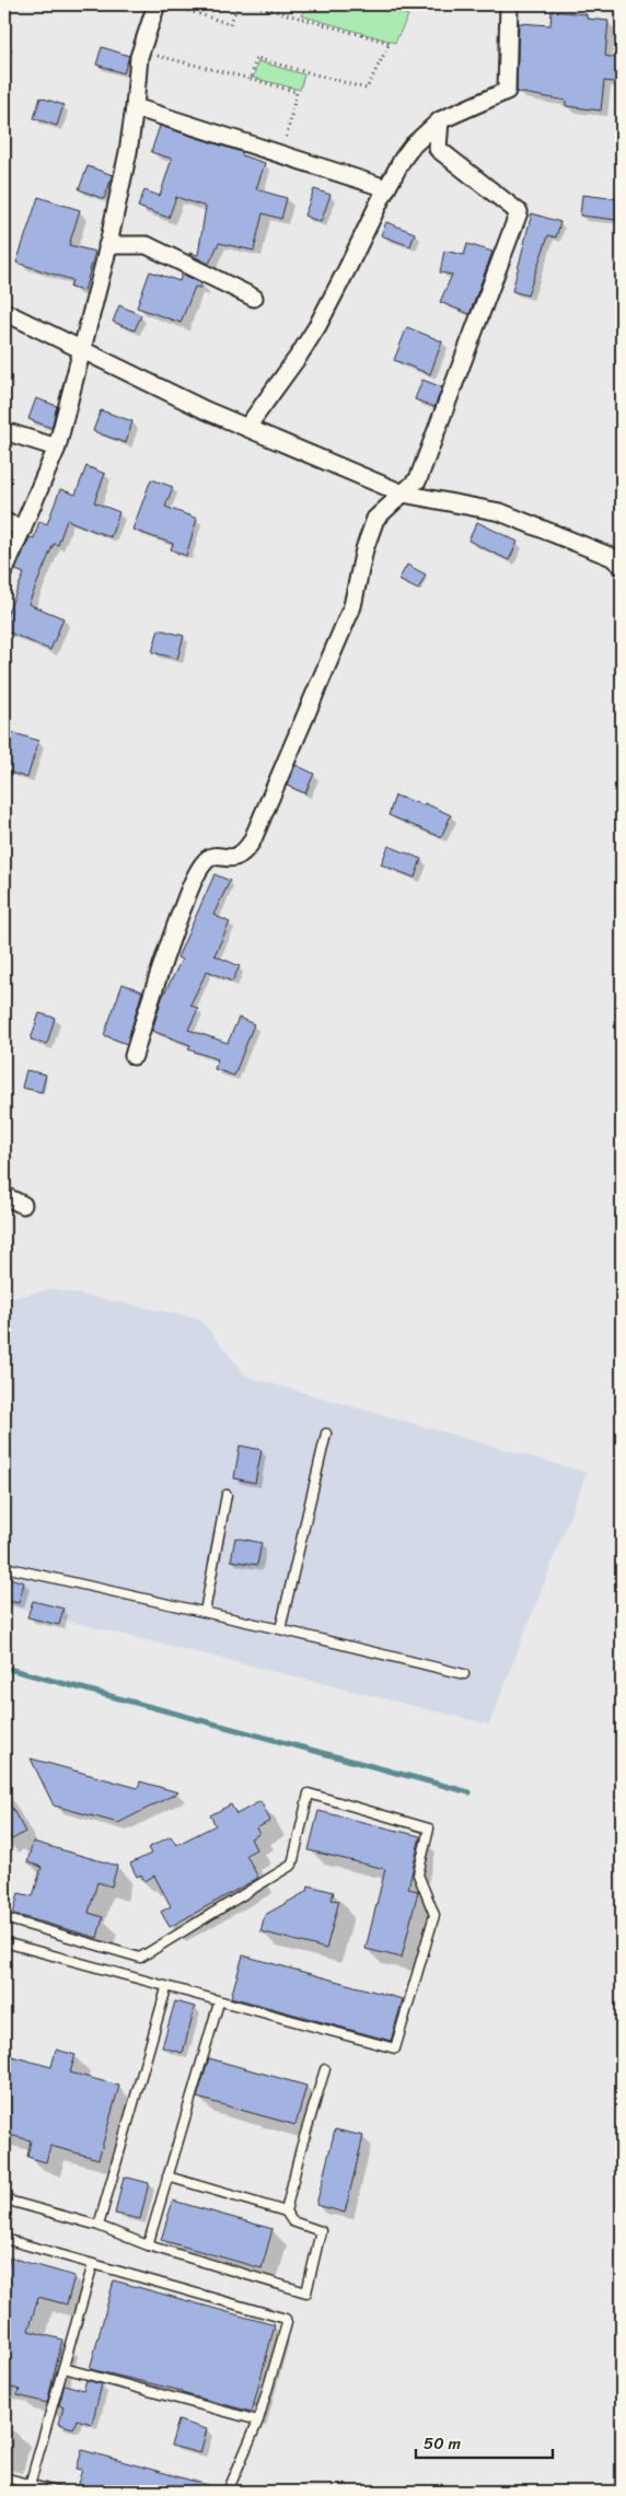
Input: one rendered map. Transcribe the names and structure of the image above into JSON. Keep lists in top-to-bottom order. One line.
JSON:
{"scale_bar":"50 m"}
